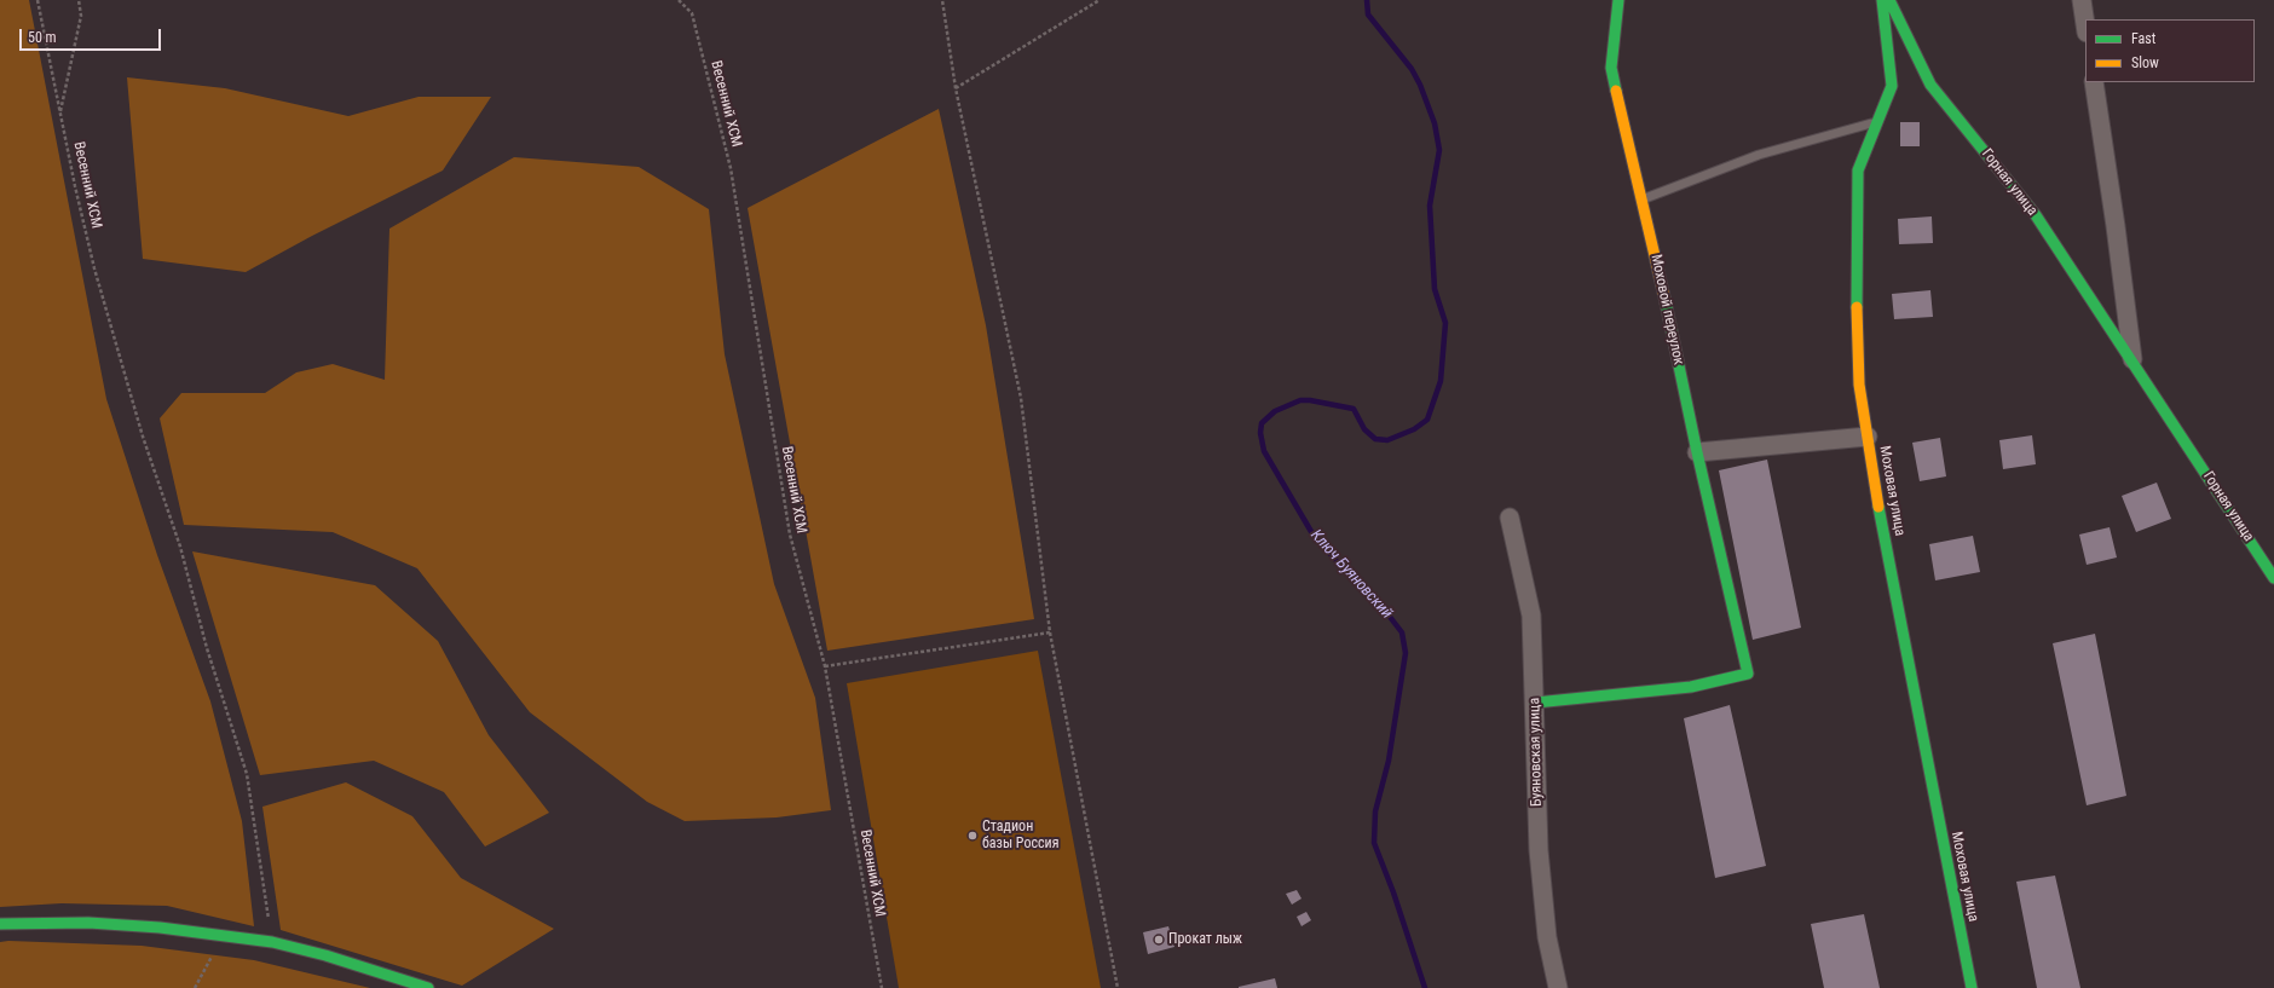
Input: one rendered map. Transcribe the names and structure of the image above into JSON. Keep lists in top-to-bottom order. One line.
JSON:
{"streets":{"street":["Горная улица","Моховой переулок","Моховая улица","Буяновская улица"],"path":["Весенний ХСМ"]},"crossings":[["Моховой переулок","Буяновская улица"]],"water":["Ключ Буяновский"],"places":["Стадион базы Россия","Прокат лыж"],"legend":["Fast","Slow"],"scale_bar":"50 m"}
